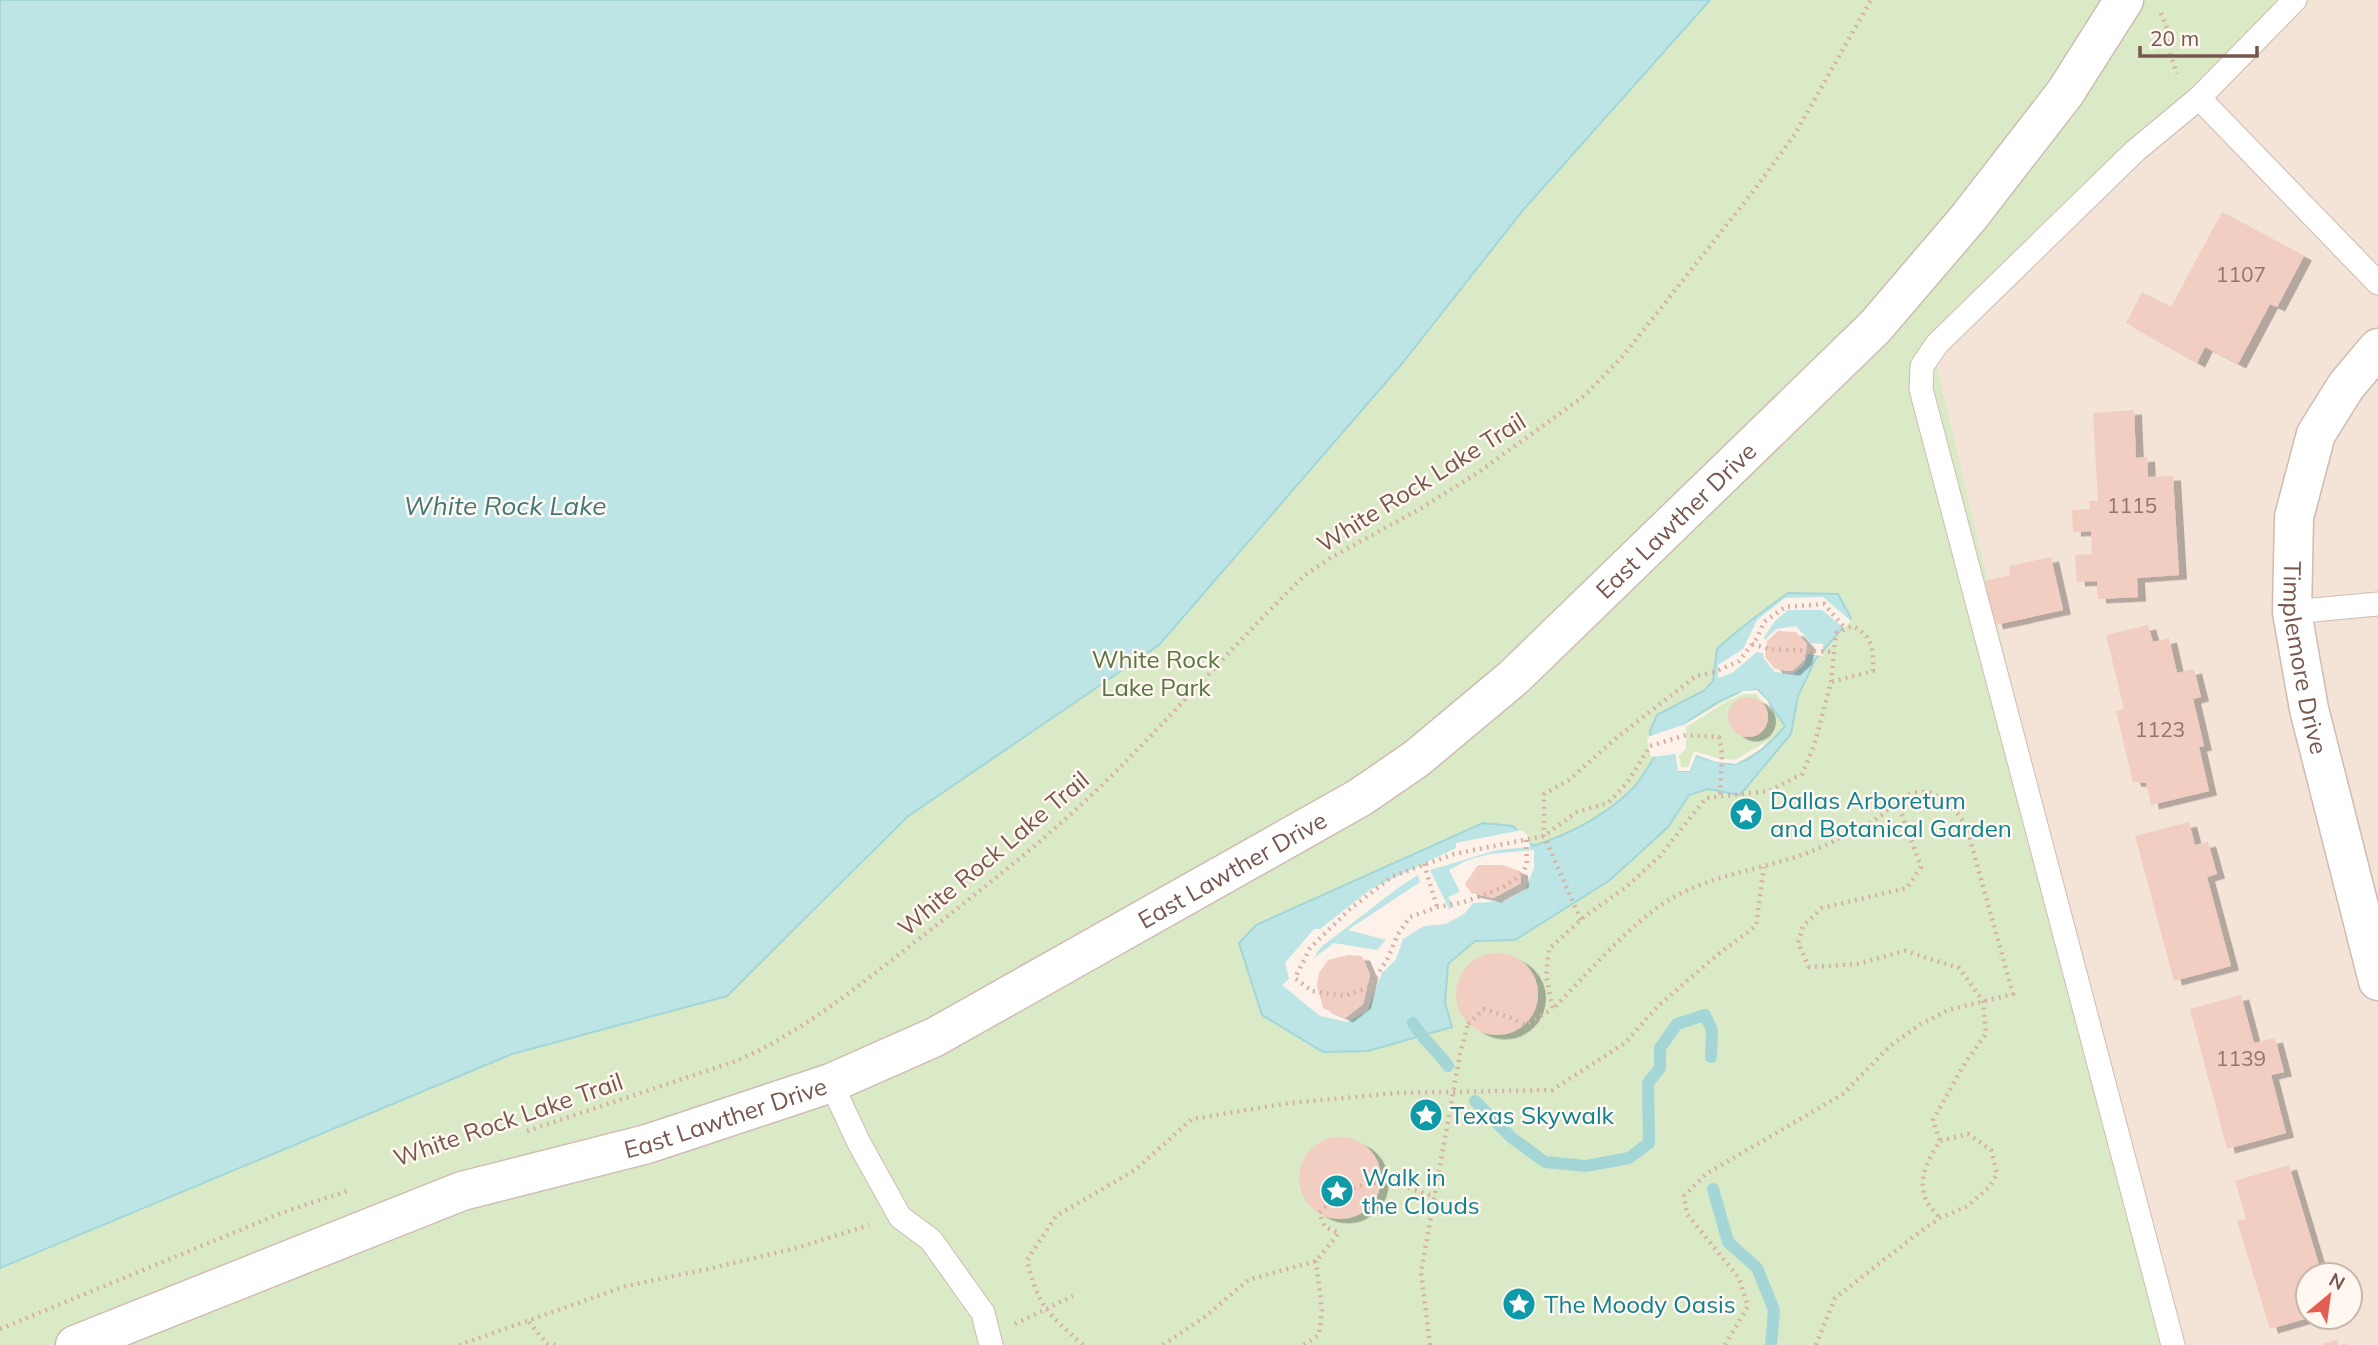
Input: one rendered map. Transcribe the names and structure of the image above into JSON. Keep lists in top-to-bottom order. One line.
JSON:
{"streets":{"street":["East Lawther Drive","Timplemore Drive"],"path":["White Rock Lake Trail"]},"water":["White Rock Lake"],"parks":["White Rock Lake Park"],"places":{"place":["Dallas Arboretum and Botanical Garden","Texas Skywalk","Walk in the Clouds","The Moody Oasis"]},"house_numbers":["1107","1115","1123","1139"],"scale_bar":"20 m","north":"top right"}
